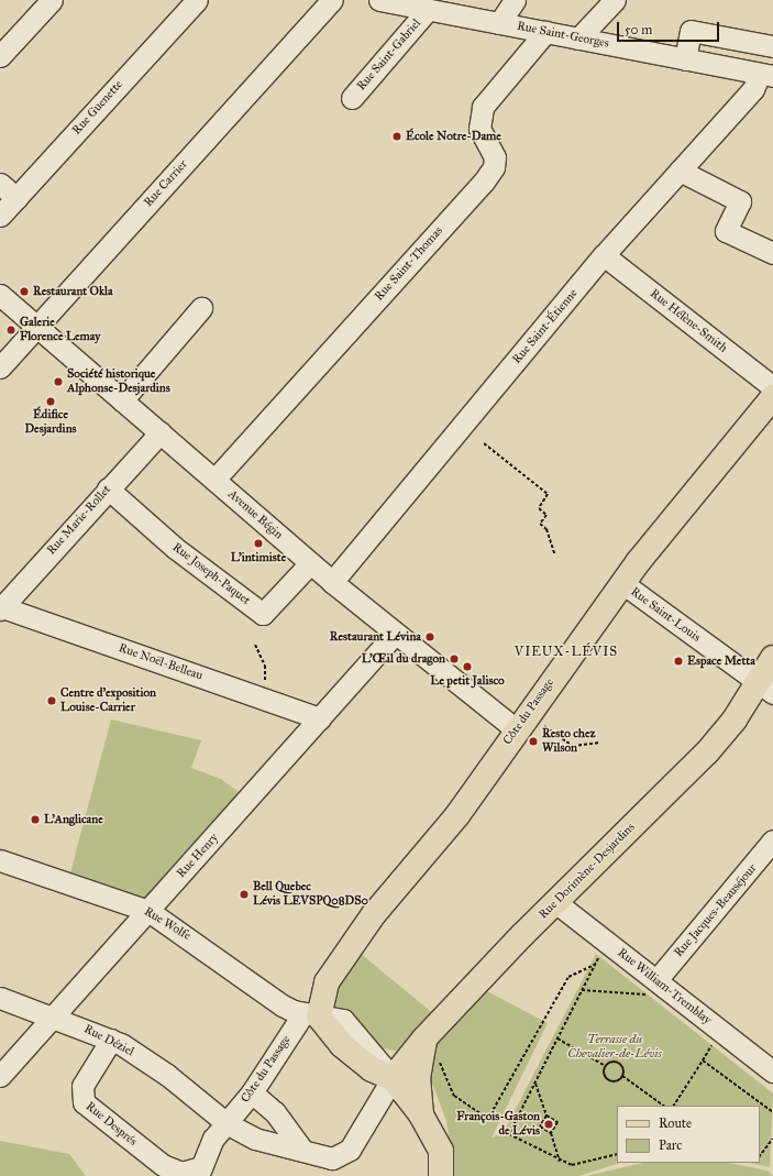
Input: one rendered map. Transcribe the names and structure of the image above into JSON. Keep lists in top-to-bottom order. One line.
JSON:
{"streets":{"main road":["Côte du Passage","Rue Dorimène-Desjardins"],"street":["Rue Saint-Georges","Rue Saint-Gabriel","Rue Guenette","Rue Carrier","Rue Saint-Thomas","Rue Hélène-Smith","Rue Saint-Étienne","Avenue Bégin","Rue Marie-Rollet","Rue Joseph-Paquet","Rue Saint-Louis","Rue Noël-Belleau","Rue Henry","Rue Jacques-Beauséjour","Rue Wolfe","Rue William-Tremblay","Rue Déziel","Rue Després"]},"crossings":[["Rue Saint-Georges","Rue Saint-Gabriel"],["Rue Saint-Georges","Rue Saint-Thomas"],["Rue Saint-Georges","Rue Saint-Étienne"],["Rue Carrier","Avenue Bégin"],["Rue Saint-Thomas","Avenue Bégin"],["Rue Hélène-Smith","Rue Saint-Étienne"],["Rue Saint-Étienne","Avenue Bégin"],["Avenue Bégin","Rue Marie-Rollet"],["Avenue Bégin","Rue Joseph-Paquet"],["Avenue Bégin","Côte du Passage"],["Avenue Bégin","Rue Henry"],["Rue Marie-Rollet","Rue Joseph-Paquet"],["Rue Marie-Rollet","Rue Noël-Belleau"],["Rue Saint-Louis","Côte du Passage"],["Rue Saint-Louis","Rue Dorimène-Desjardins"],["Rue Noël-Belleau","Rue Henry"],["Côte du Passage","Rue Wolfe"],["Côte du Passage","Rue Déziel"],["Côte du Passage","Rue Després"],["Rue Henry","Rue Wolfe"],["Rue Henry","Rue Déziel"],["Rue Dorimène-Desjardins","Rue William-Tremblay"],["Rue Dorimène-Desjardins","Rue Déziel"],["Rue Jacques-Beauséjour","Rue William-Tremblay"],["Rue Déziel","Rue Després"]],"districts":["VIEUX-LÉVIS"],"parks":["Terrasse du Chevalier-de-Lévis"],"places":["École Notre-Dame","Restaurant Okla","Galerie Florence Lemay","Société historique Alphonse-Desjardins","Édifice Desjardins","L'intimiste","Restaurant Lévina","L'Œil du dragon","Espace Metta","Le petit Jalisco","Centre d'exposition Louise-Carrier","Resto chez Wilson","L'Anglicane","Bell Quebec Lévis LEVSPQ08DS0","François-Gaston de Lévis"],"legend":["Route","Parc"],"scale_bar":"50 m"}
